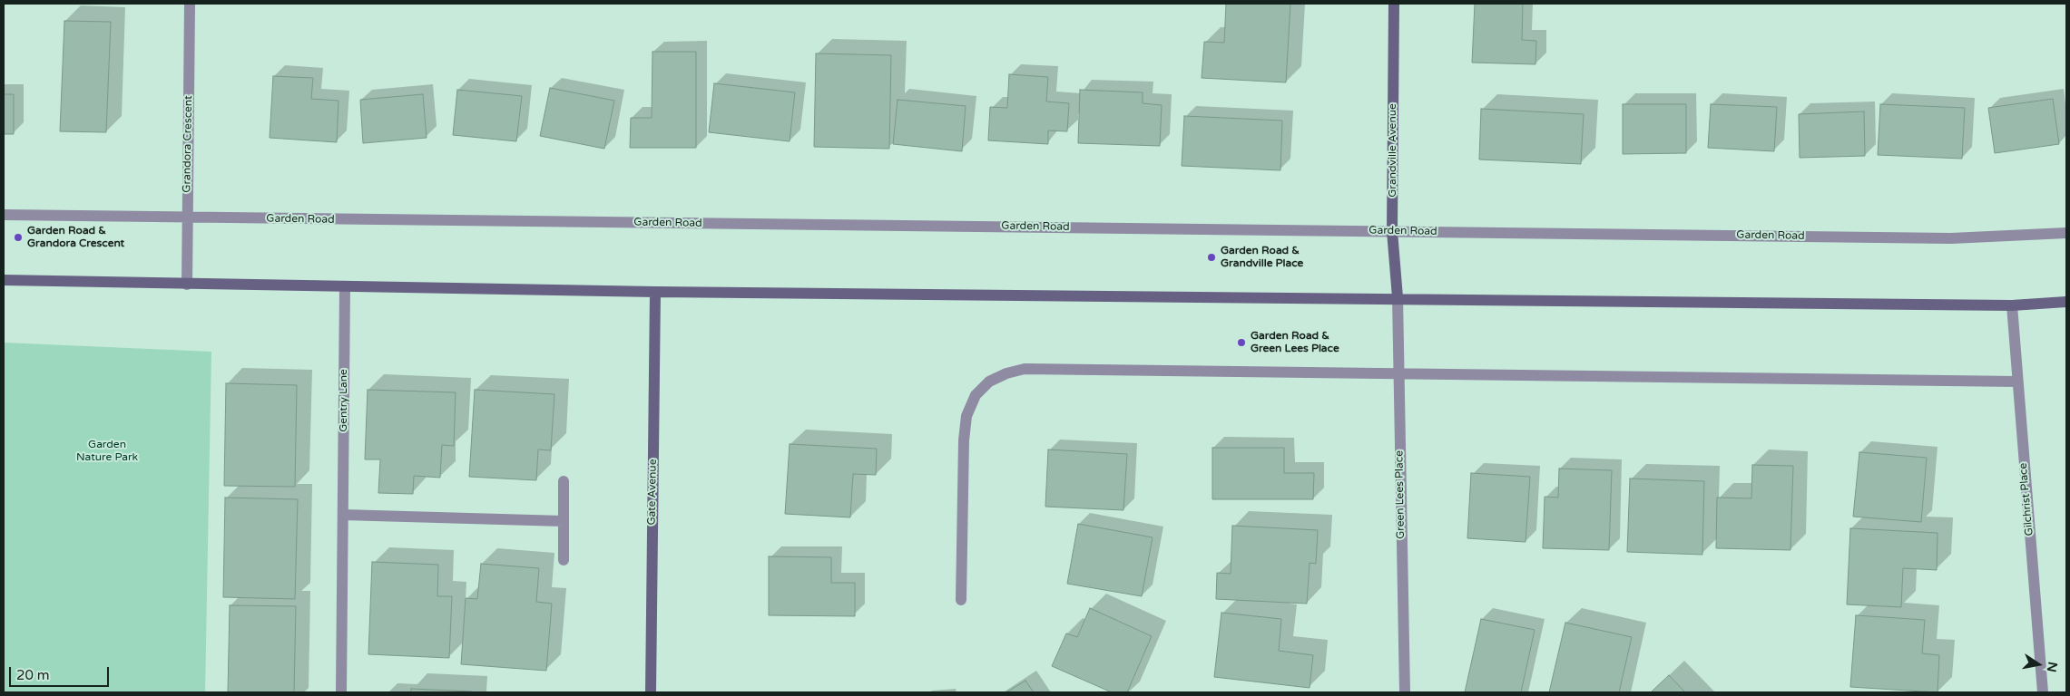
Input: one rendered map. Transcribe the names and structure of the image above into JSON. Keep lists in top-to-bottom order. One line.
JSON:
{"streets":{"street":["Grandora Crescent","Grandville Avenue","Garden Road","Gentry Lane","Gate Avenue","Green Lees Place","Gilchrist Place"]},"crossings":[["Grandora Crescent","Garden Road"],["Grandville Avenue","Garden Road"],["Grandville Avenue","Green Lees Place"]],"parks":["Garden Nature Park"],"places":["Garden Road & Grandora Crescent","Garden Road & Grandville Place","Garden Road & Green Lees Place"],"scale_bar":"20 m","north":"right"}
